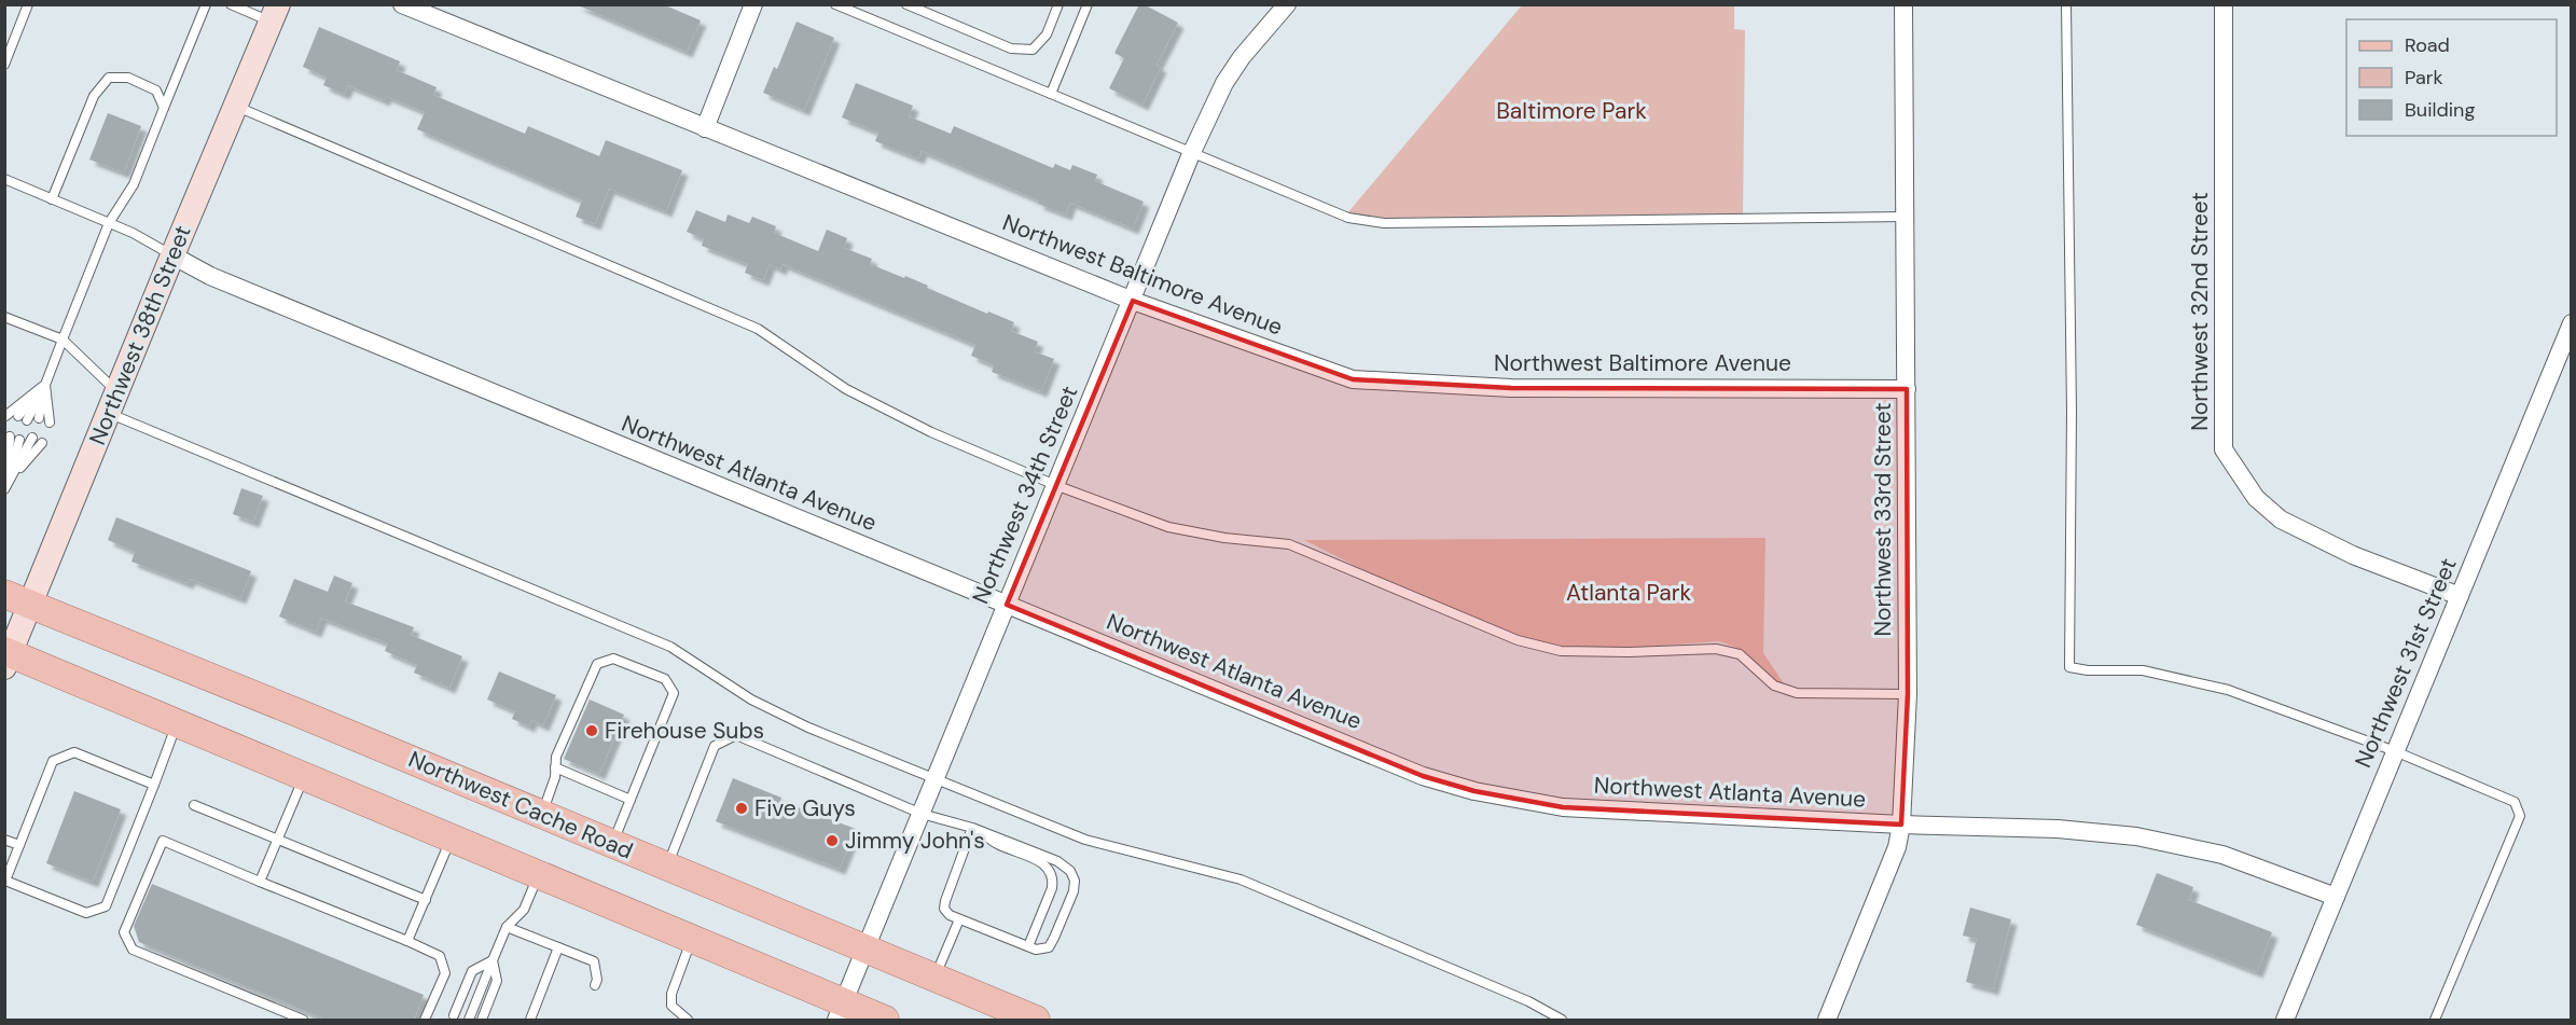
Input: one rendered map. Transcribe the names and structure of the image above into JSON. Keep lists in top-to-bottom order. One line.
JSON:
{"streets":{"main road":["Northwest 38th Street","Northwest Cache Road"],"street":["Northwest Baltimore Avenue","Northwest 32nd Street","Northwest Atlanta Avenue","Northwest 34th Street","Northwest 33rd Street","Northwest 31st Street"]},"crossings":[["Northwest Baltimore Avenue","Northwest 34th Street"],["Northwest Baltimore Avenue","Northwest 33rd Street"],["Northwest 32nd Street","Northwest 31st Street"],["Northwest 38th Street","Northwest Atlanta Avenue"],["Northwest 38th Street","Northwest Cache Road"],["Northwest Atlanta Avenue","Northwest 34th Street"],["Northwest Atlanta Avenue","Northwest 33rd Street"],["Northwest Atlanta Avenue","Northwest 31st Street"],["Northwest 34th Street","Northwest Cache Road"]],"parks":["Baltimore Park","Atlanta Park"],"places":["Firehouse Subs","Five Guys","Jimmy John's"],"legend":["Road","Park","Building"]}
